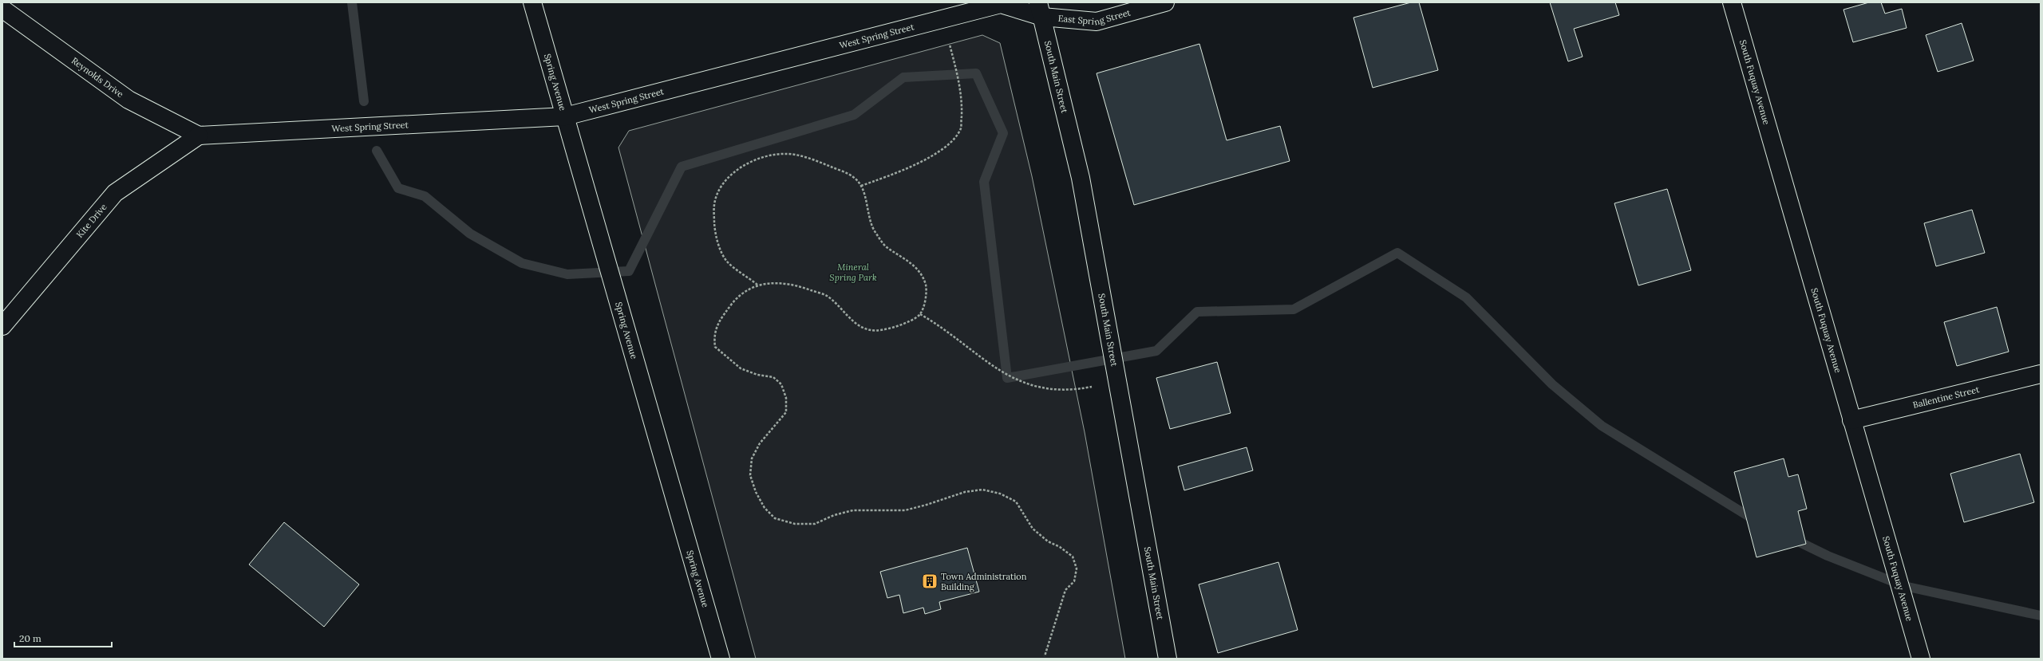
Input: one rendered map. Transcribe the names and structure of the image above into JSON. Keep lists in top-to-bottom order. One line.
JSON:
{"streets":{"street":["East Spring Street","West Spring Street","Reynolds Drive","South Main Street","Spring Avenue","South Fuquay Avenue","Kite Drive","Ballentine Street"]},"crossings":[["East Spring Street","West Spring Street"],["East Spring Street","South Main Street"],["West Spring Street","Reynolds Drive"],["West Spring Street","South Main Street"],["West Spring Street","Spring Avenue"],["West Spring Street","Kite Drive"],["Reynolds Drive","Kite Drive"],["South Fuquay Avenue","Ballentine Street"]],"parks":["Mineral Spring Park"],"places":{"building":["Town Administration Building"]},"scale_bar":"20 m"}
